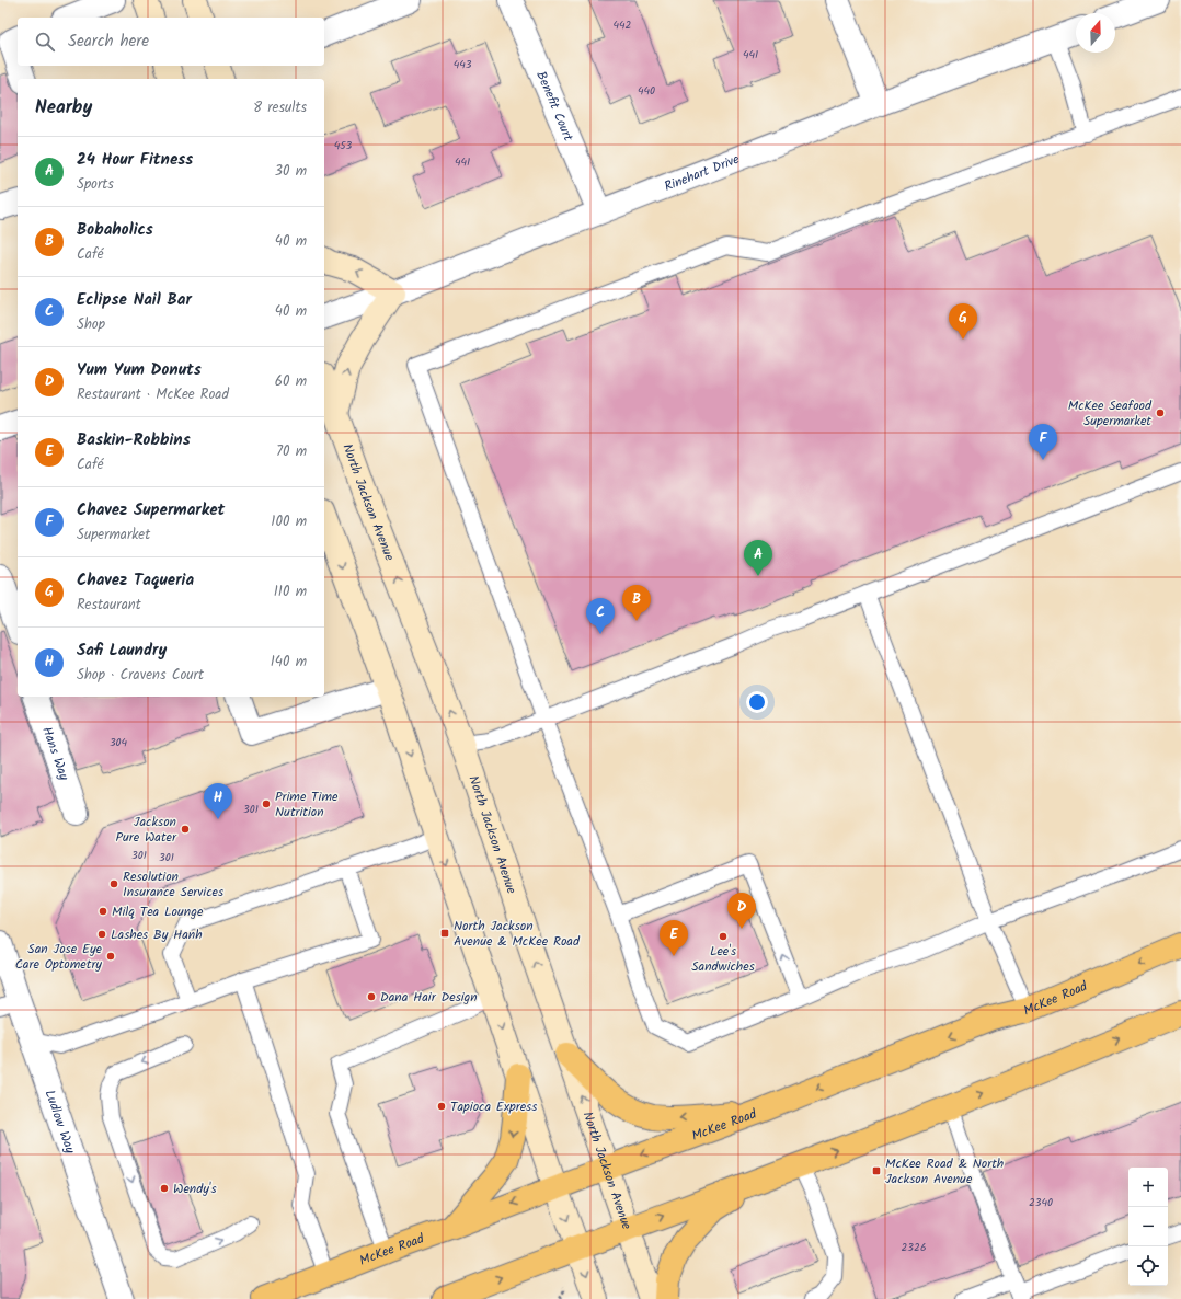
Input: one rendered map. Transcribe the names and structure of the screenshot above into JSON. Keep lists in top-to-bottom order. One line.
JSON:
{"streets":{"main road":["North Jackson Avenue","McKee Road"],"street":["Benefit Court","Rinehart Drive","Hans Way","Ludlow Way"]},"crossings":[["Benefit Court","Rinehart Drive"],["North Jackson Avenue","McKee Road"]],"places":{"other":["McKee Seafood Supermarket","Prime Time Nutrition","Jackson Pure Water","Resolution Insurance Services","Milq Tea Lounge","Lashes By Hanh","Lee's Sandwiches","San Jose Eye Care Optometry","Dana Hair Design","Tapioca Express","Wendy's"],"transit":["North Jackson Avenue & McKee Road","McKee Road & North Jackson Avenue"]},"house_numbers":["442","441","443","440","453","441","304","301","301","301","2340","2326"],"north":"top","page":{"search":"Search here","heading":["Nearby","8 results"],"list":[{"mark":"A","name":"24 Hour Fitness","note":"Sports","value":"30 m"},{"mark":"B","name":"Bobaholics","note":"Café","value":"40 m"},{"mark":"C","name":"Eclipse Nail Bar","note":"Shop","value":"40 m"},{"mark":"D","name":"Yum Yum Donuts","note":"Restaurant · McKee Road","value":"60 m"},{"mark":"E","name":"Baskin-Robbins","note":"Café","value":"70 m"},{"mark":"F","name":"Chavez Supermarket","note":"Supermarket","value":"100 m"},{"mark":"G","name":"Chavez Taqueria","note":"Restaurant","value":"110 m"},{"mark":"H","name":"Safi Laundry","note":"Shop · Cravens Court","value":"140 m"}],"pins":["G","F","A","B","C","H","D","E"],"map_buttons":["+","−"]}}
